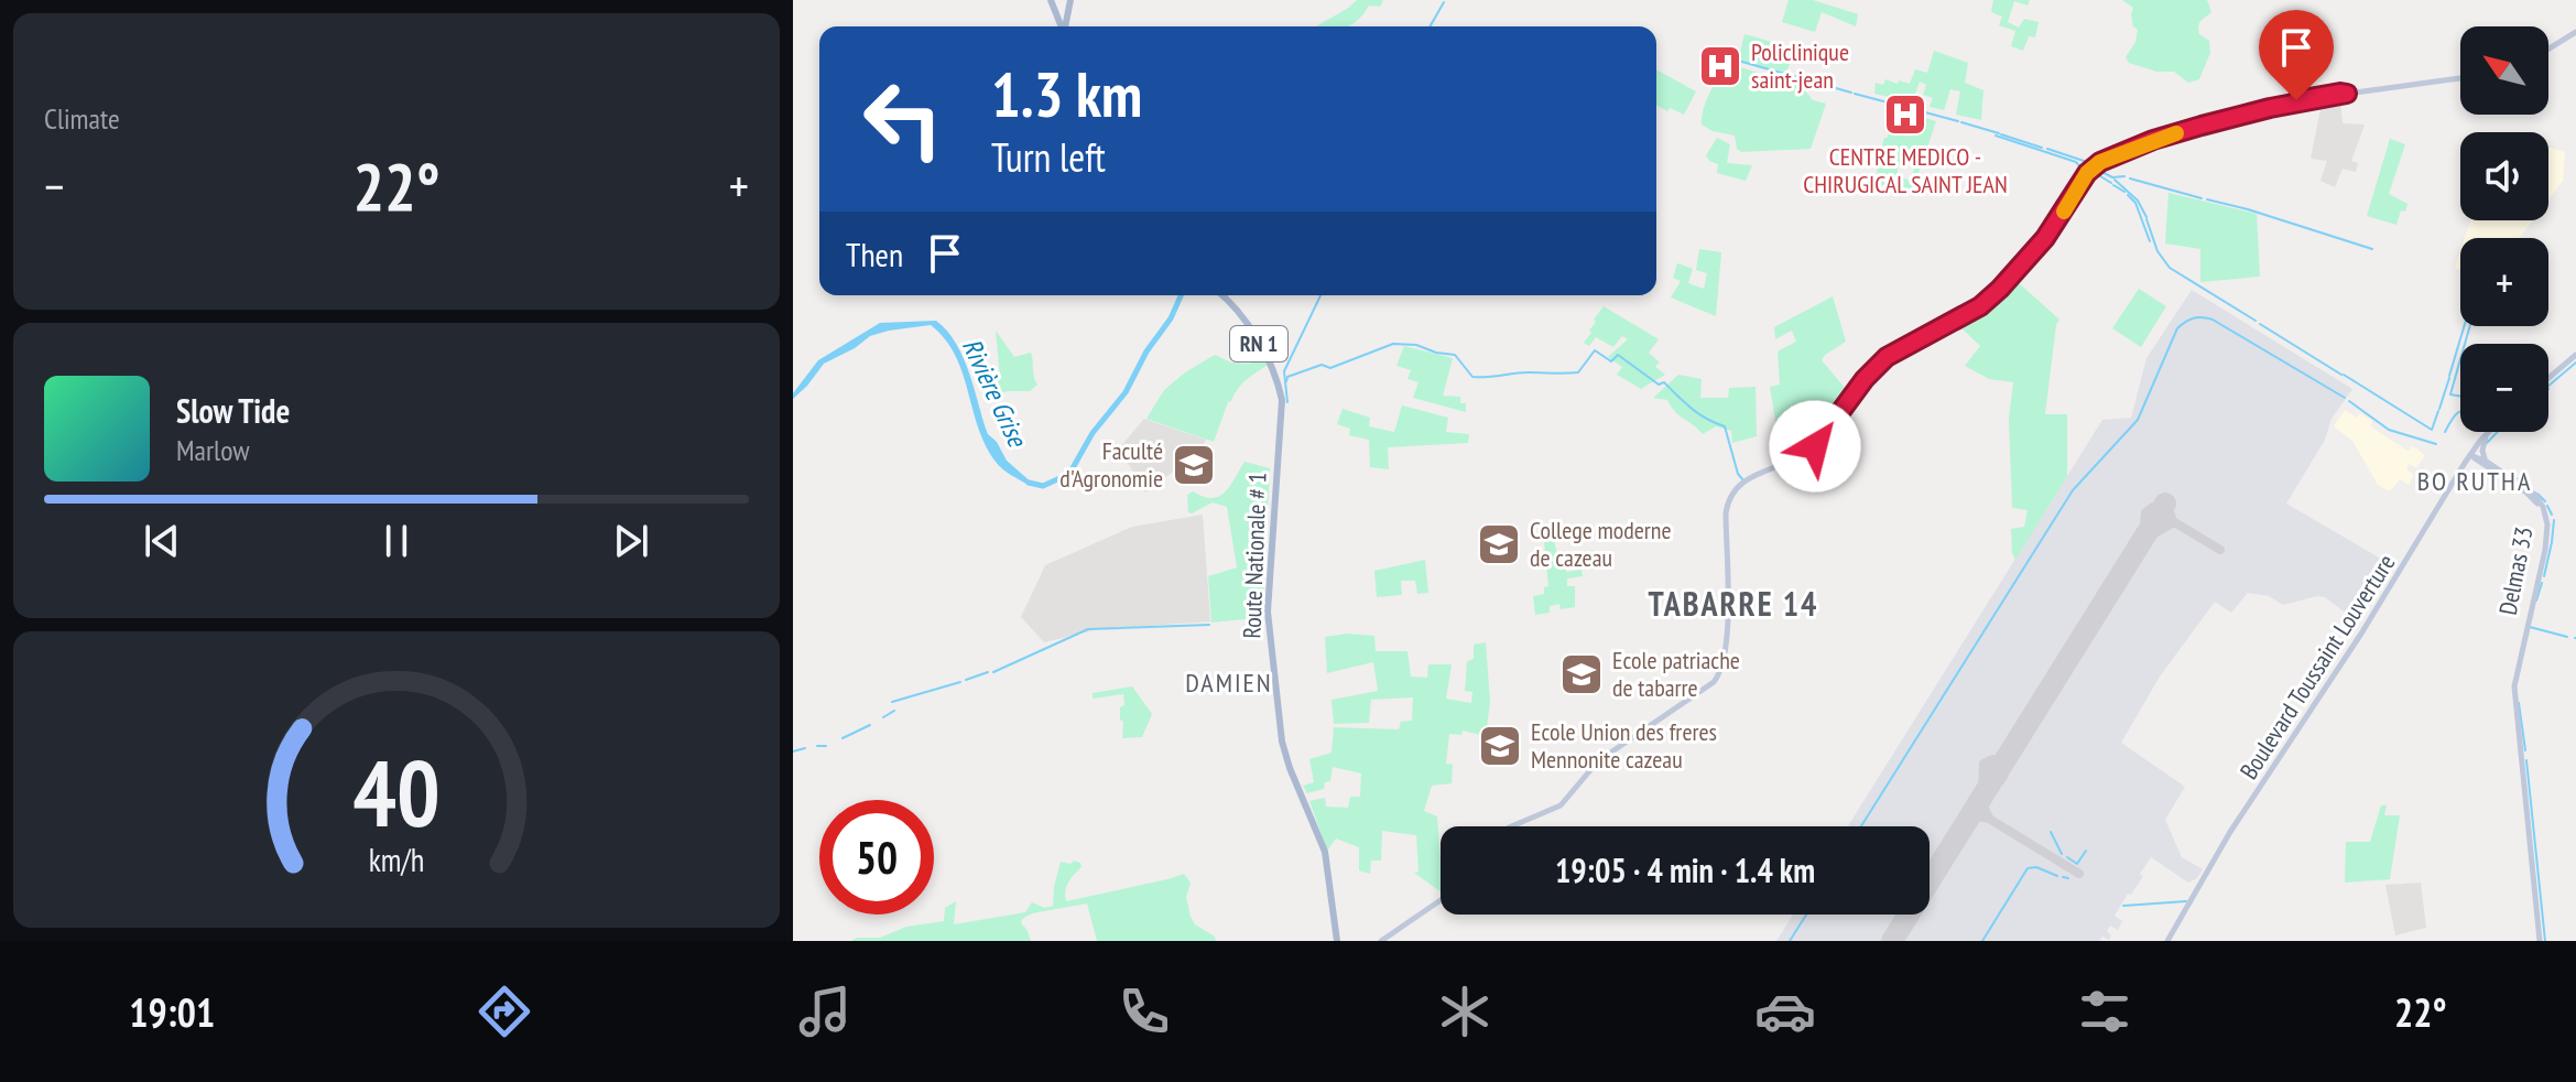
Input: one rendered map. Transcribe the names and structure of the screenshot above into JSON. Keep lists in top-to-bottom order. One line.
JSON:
{"streets":{"main road":["RN 1","Route Nationale # 1","Delmas 33","Boulevard Toussaint Louverture"]},"crossings":[["Delmas 33","Boulevard Toussaint Louverture"]],"districts":["BO RUTHA","TABARRE 14","DAMIEN"],"water":["Rivière Grise"],"places":{"hospital":["Policlinique saint-jean","CENTRE MEDICO - CHIRUGICAL SAINT JEAN"],"school or university":["Faculté d'Agronomie","College moderne de cazeau","Ecole patriache de tabarre","Ecole Union des freres Mennonite cazeau"]},"north":"top left","page":{"tile":"Climate","map_buttons":["+","−"],"turn":["1.3 km","Turn left"],"heat":["−","22°","+"],"then":"Then","song":["Slow Tide","Marlow"],"limit":"50","trip":"19:05 · 4 min · 1.4 km","tabs":["19:01","22°"],"gauge":["40","km/h"]}}
